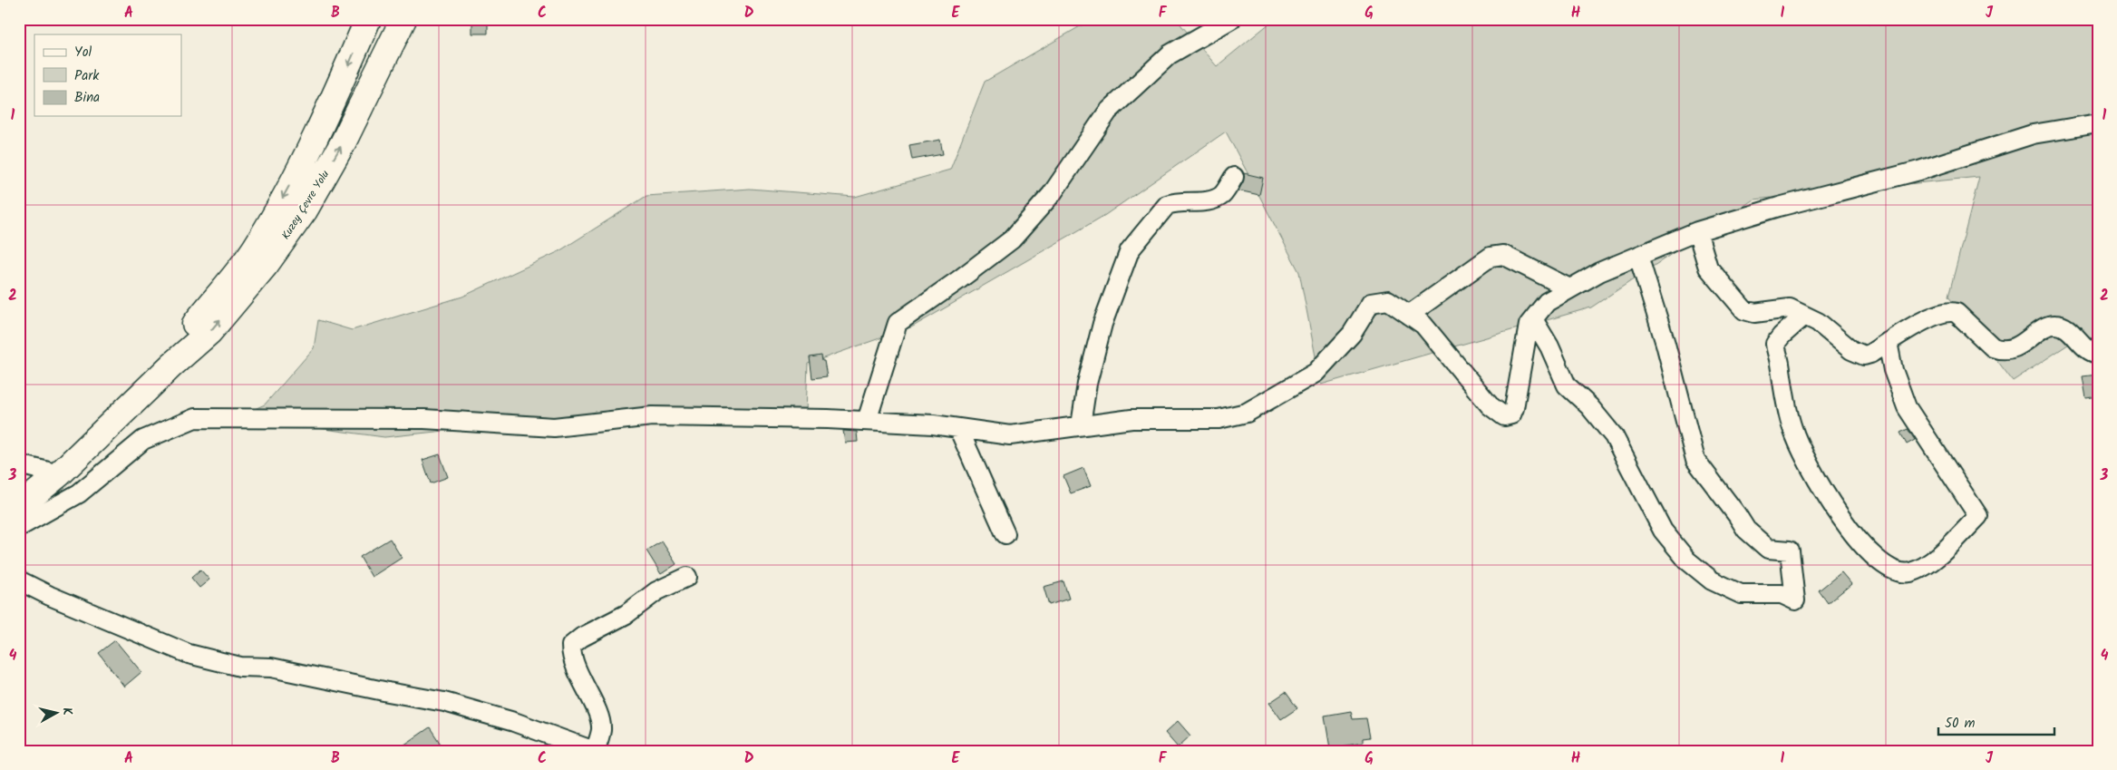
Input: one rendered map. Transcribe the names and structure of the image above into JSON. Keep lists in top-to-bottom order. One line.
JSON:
{"streets":{"main road":["Kuzey Çevre Yolu"]},"legend":["Yol","Park","Bina"],"scale_bar":"50 m","north":"right","grid":{"columns":["A","B","C","D","E","F","G","H","I","J"],"rows":["1","2","3","4"]}}
